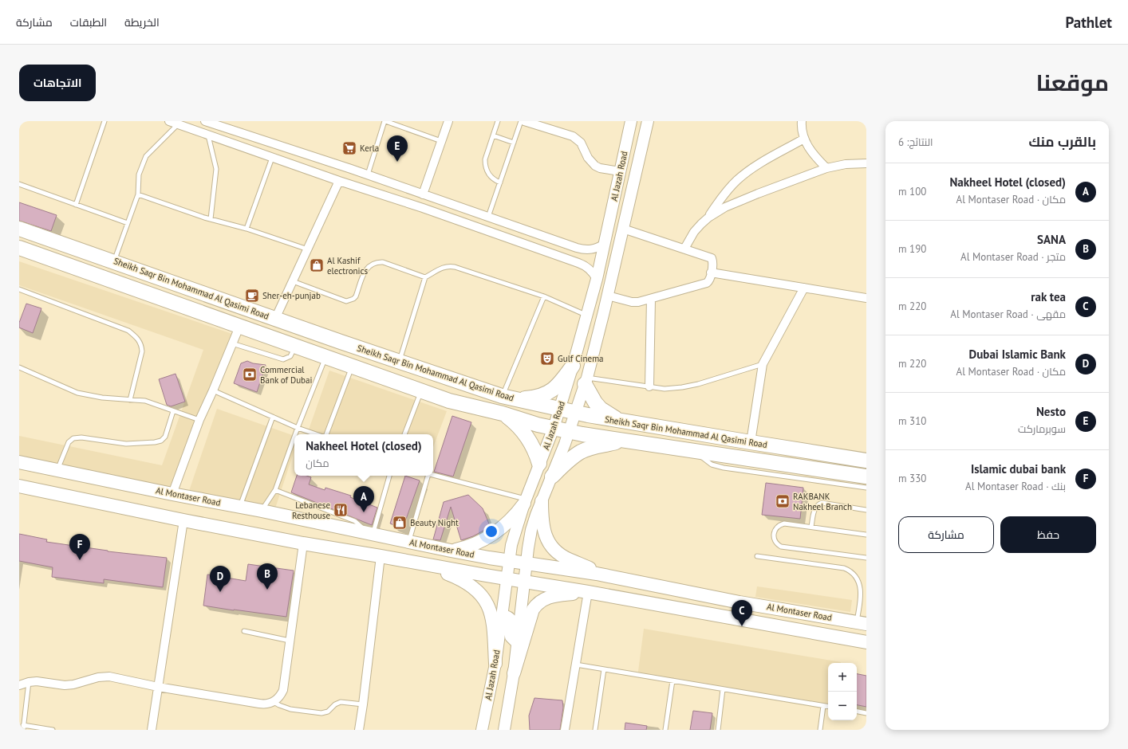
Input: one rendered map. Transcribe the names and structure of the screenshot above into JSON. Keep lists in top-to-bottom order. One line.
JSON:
{"streets":{"highway":["Sheikh Saqr Bin Mohammad Al Qasimi Road"],"main road":["Al Jazah Road","Al Montaser Road"]},"crossings":[["Al Jazah Road","Sheikh Saqr Bin Mohammad Al Qasimi Road"],["Al Jazah Road","Al Montaser Road"]],"places":{"supermarket":["Kerla"],"shop":["Al Kashif electronics","Beauty Night"],"cafe":["Sher-eh-punjab"],"theatre":["Gulf Cinema"],"bank":["Commercial Bank of Dubai","RAKBANK Nakheel Branch"],"restaurant":["Lebanese Resthouse"]},"page":{"header":"Pathlet","nav":["الخريطة","الطبقات","مشاركة"],"title":"موقعنا","buttons":["الاتجاهات",["حفظ","مشاركة"]],"heading":["بالقرب منك","النتائج: 6"],"pins":["E","A","F","B","D","C"],"list":[{"mark":"A","name":"Nakheel Hotel (closed)","note":"مكان · Al Montaser Road","value":"100 m"},{"mark":"B","name":"SANA","note":"متجر · Al Montaser Road","value":"190 m"},{"mark":"C","name":"rak tea","note":"مقهى · Al Montaser Road","value":"220 m"},{"mark":"D","name":"Dubai Islamic Bank","note":"مكان · Al Montaser Road","value":"220 m"},{"mark":"E","name":"Nesto","note":"سوبرماركت","value":"310 m"},{"mark":"F","name":"Islamic dubai bank","note":"بنك · Al Montaser Road","value":"330 m"}],"popup":["Nakheel Hotel (closed)","مكان"],"map_buttons":["+","−"]}}
